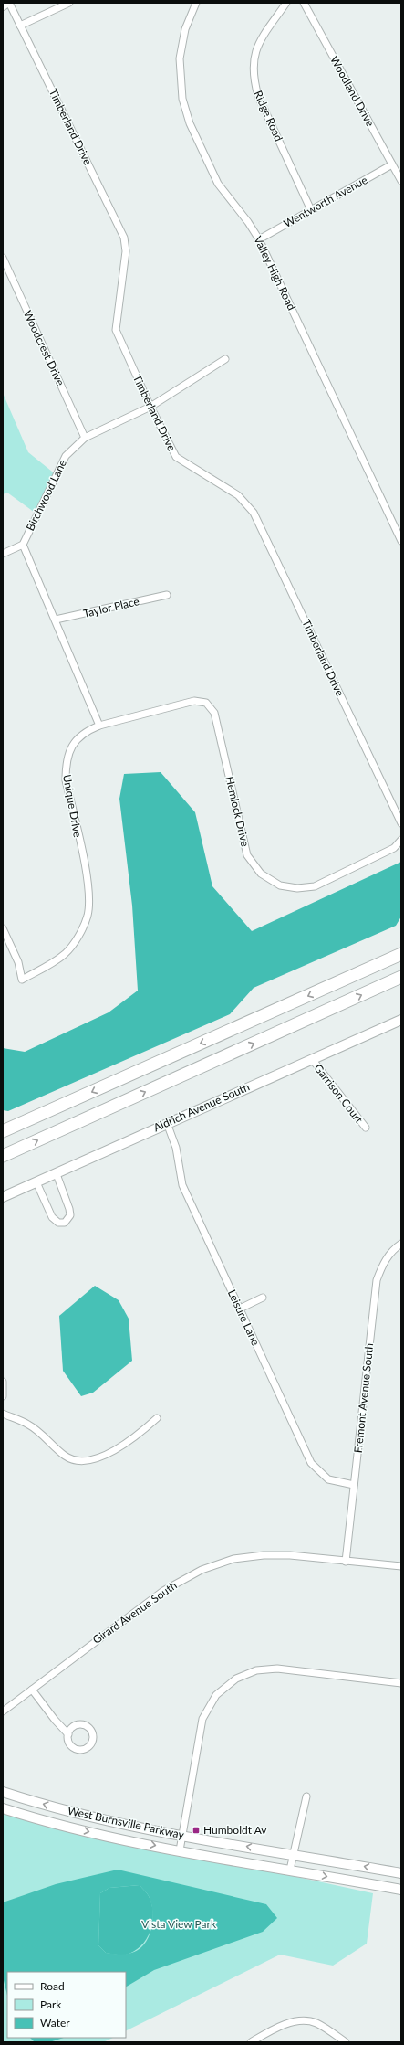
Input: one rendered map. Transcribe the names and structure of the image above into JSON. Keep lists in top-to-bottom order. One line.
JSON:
{"streets":{"street":["Woodland Drive","Ridge Road","Timberland Drive","Wentworth Avenue","Valley High Road","Woodcrest Drive","Birchwood Lane","Taylor Place","Unique Drive","Hemlock Drive","Garrison Court","Aldrich Avenue South","Leisure Lane","Fremont Avenue South","Girard Avenue South","West Burnsville Parkway"]},"crossings":[["Woodland Drive","Wentworth Avenue"],["Ridge Road","Wentworth Avenue"],["Timberland Drive","Birchwood Lane"],["Wentworth Avenue","Valley High Road"],["Woodcrest Drive","Birchwood Lane"],["Unique Drive","Hemlock Drive"],["Garrison Court","Aldrich Avenue South"],["Aldrich Avenue South","Leisure Lane"],["Leisure Lane","Fremont Avenue South"],["Fremont Avenue South","Girard Avenue South"]],"parks":["Vista View Park"],"places":{"transit":["Humboldt Av"]},"legend":["Road","Park","Water"]}
